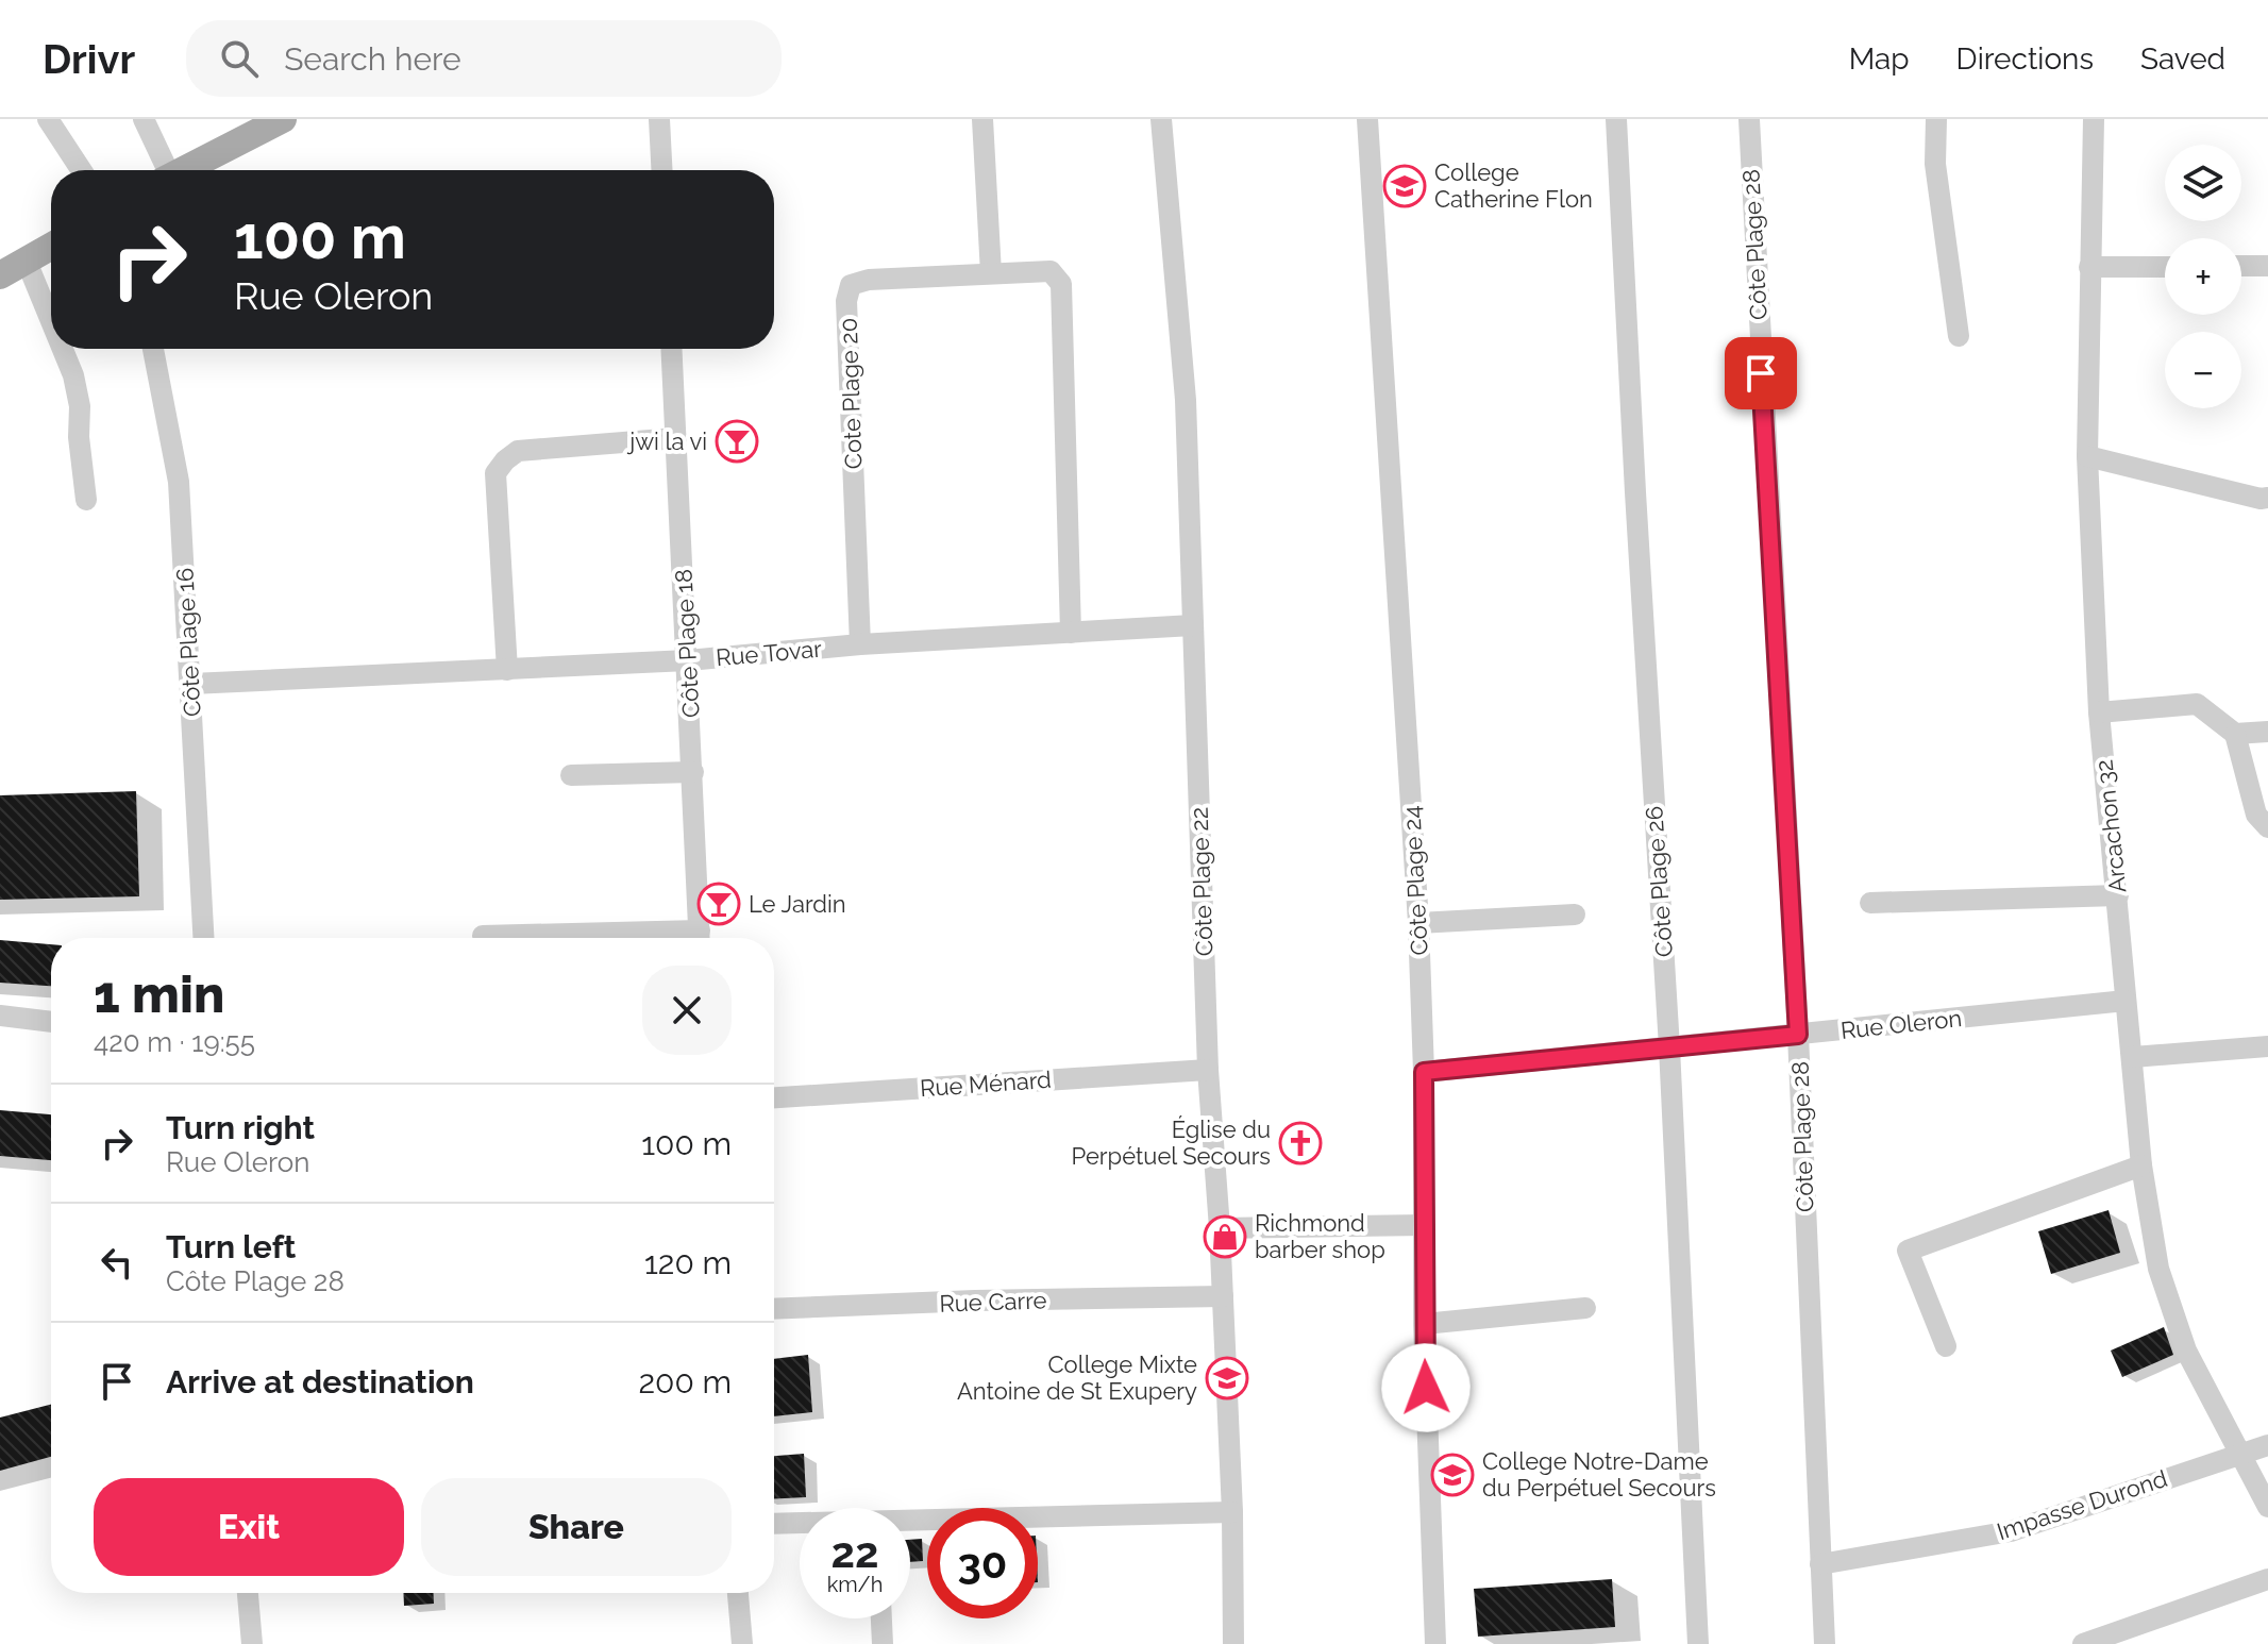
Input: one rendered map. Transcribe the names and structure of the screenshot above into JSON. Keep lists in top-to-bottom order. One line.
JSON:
{"streets":{"street":["Côte Plage 28","Cote Plage 20","Côte Plage 16","Côte Plage 18","Rue Tovar","Arcachon 32","Côte Plage 24","Côte Plage 22","Côte Plage 26","Rue Oleron","Rue Ménard","Rue Carre","Impasse Durond"]},"crossings":[["Côte Plage 28","Rue Oleron"],["Côte Plage 28","Impasse Durond"],["Cote Plage 20","Rue Tovar"],["Côte Plage 16","Rue Tovar"],["Côte Plage 18","Rue Tovar"],["Rue Tovar","Côte Plage 22"],["Arcachon 32","Rue Oleron"],["Arcachon 32","Impasse Durond"],["Côte Plage 24","Rue Oleron"],["Côte Plage 22","Rue Ménard"],["Côte Plage 22","Rue Carre"],["Côte Plage 26","Rue Oleron"]],"places":{"school or university":["College Catherine Flon","College Mixte Antoine de St Exupery","College Notre-Dame du Perpétuel Secours"],"bar":["jwi la vi","Le Jardin"],"church":["Église du Perpétuel Secours"],"shop":["Richmond barber shop"]},"page":{"header":"Drivr","search":"Search here","nav":["Map","Directions","Saved"],"map_buttons":["+","−"],"turn":["100 m","Rue Oleron"],"heading":["1 min","420 m · 19:55"],"list":[{"name":"Turn right","note":"Rue Oleron","value":"100 m"},{"name":"Turn left","note":"Côte Plage 28","value":"120 m"},{"name":"Arrive at destination","value":"200 m"}],"buttons":["Exit","Share"],"speed":"22 km/h","limit":"30"}}
